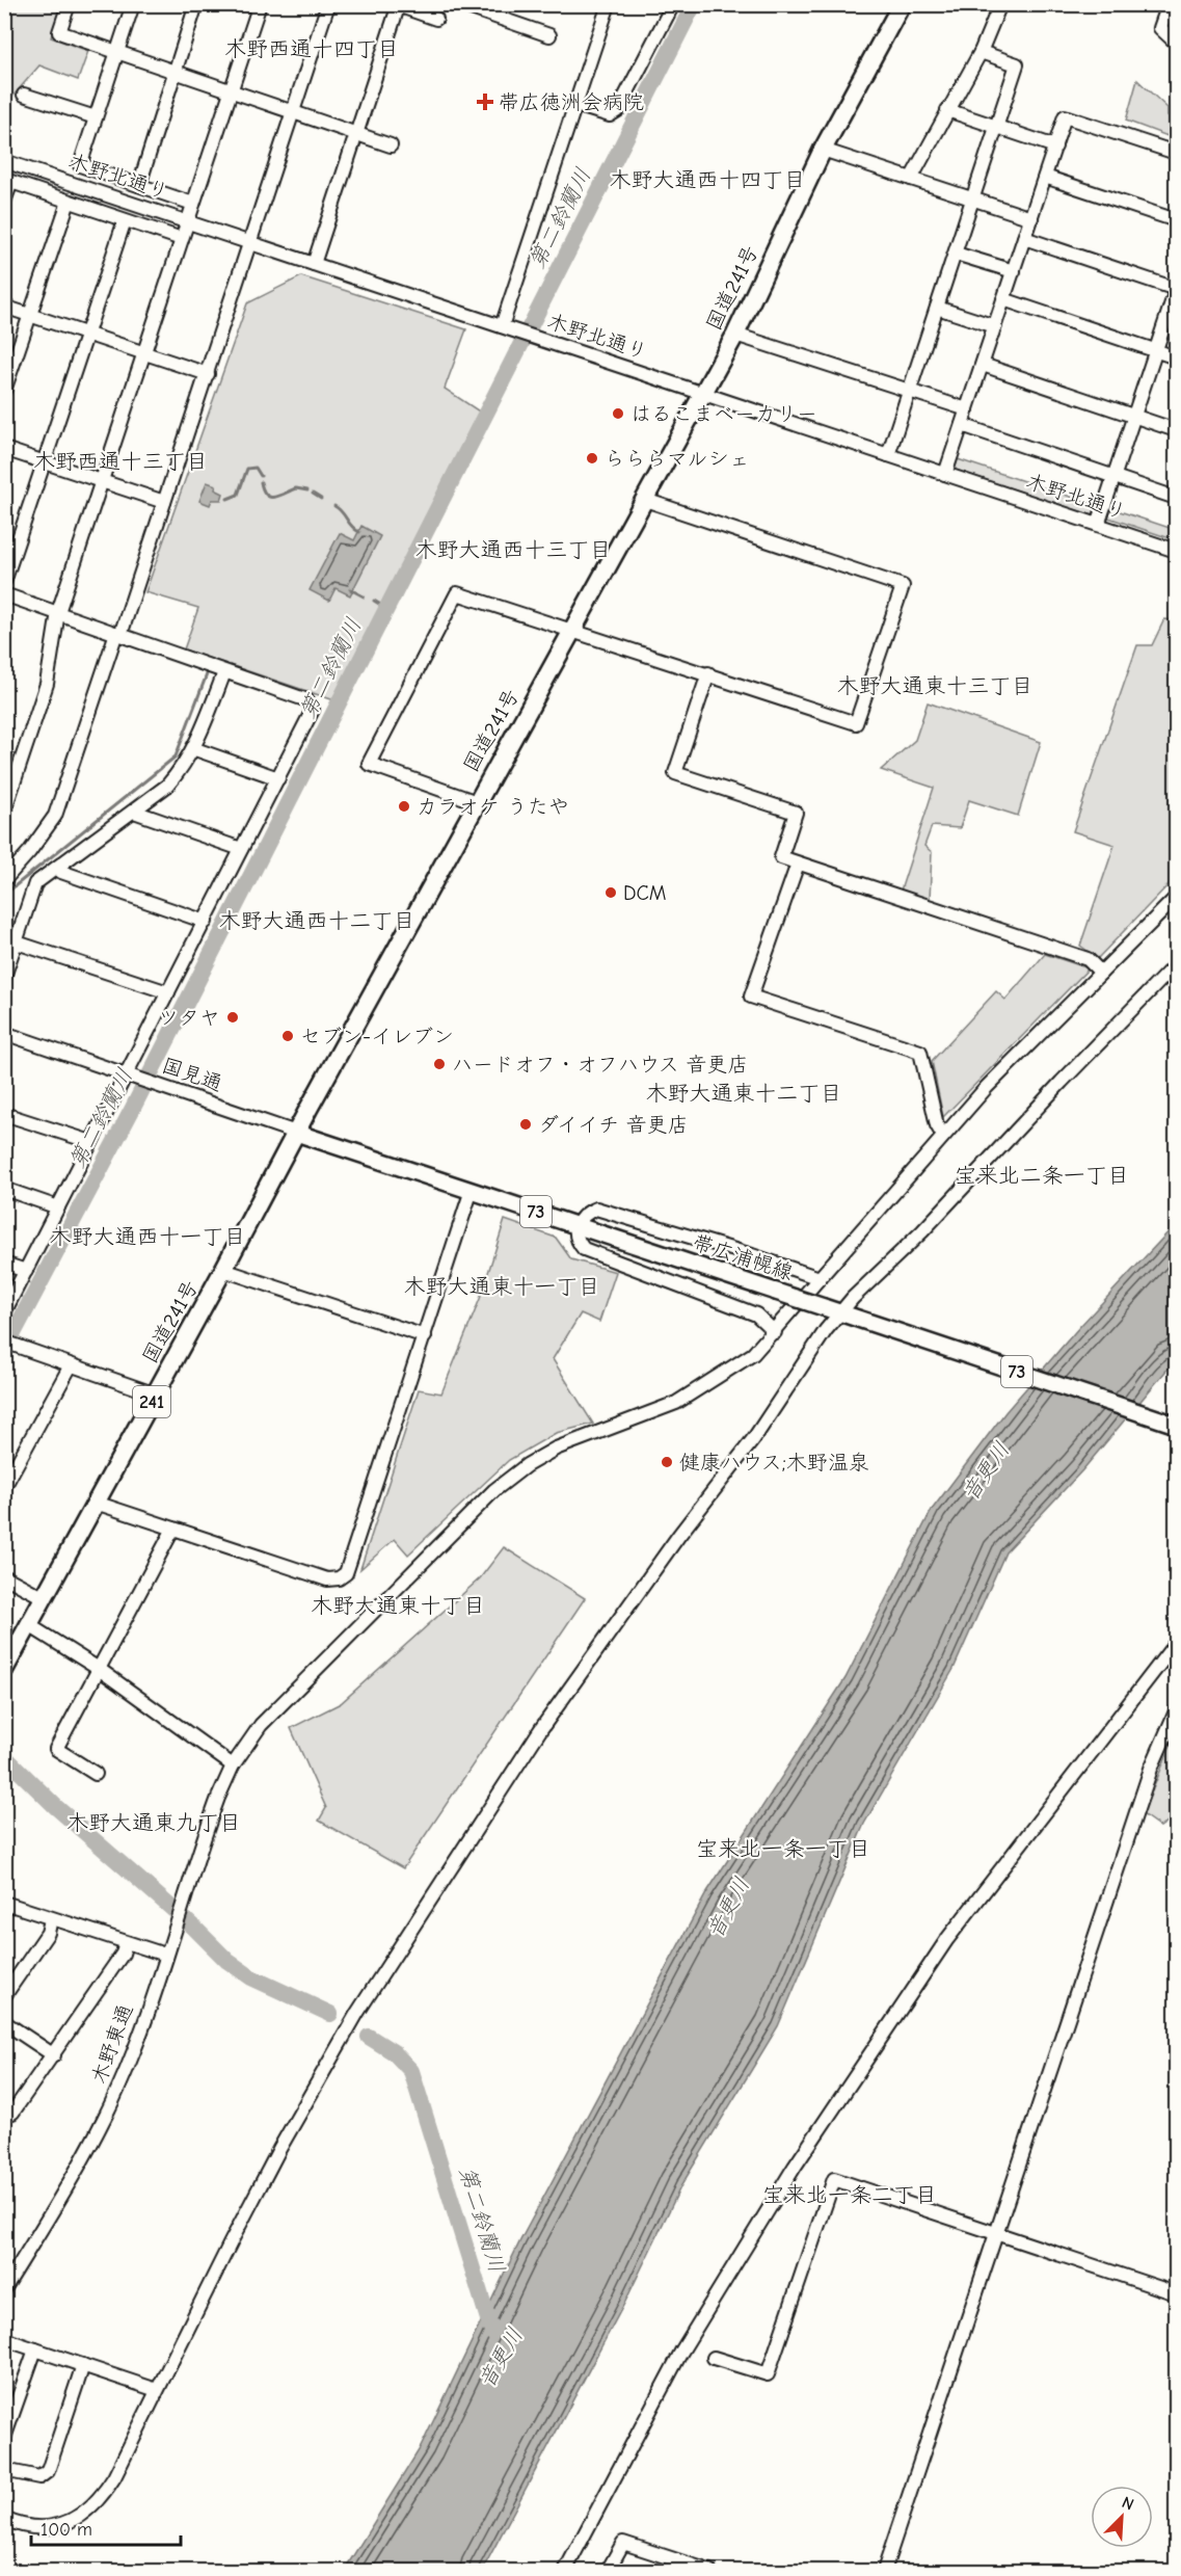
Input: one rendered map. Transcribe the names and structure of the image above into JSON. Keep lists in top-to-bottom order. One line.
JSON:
{"streets":{"highway":["国道241号","241"],"main road":["73","帯広浦幌線"],"street":["木野北通り","国見通","木野東通"]},"crossings":[["木野北通り","国道241号"],["国道241号","国見通"],["国道241号","帯広浦幌線"],["国見通","帯広浦幌線"]],"districts":["木野西通十四丁目","木野大通西十四丁目","木野西通十三丁目","木野大通西十三丁目","木野大通東十三丁目","木野大通西十二丁目","木野大通東十二丁目","宝来北二条一丁目","木野大通西十一丁目","木野大通東十一丁目","木野大通東十丁目","木野大通東九丁目","宝来北一条一丁目","宝来北一条二丁目"],"water":["第二鈴蘭川","音更川"],"places":{"health":["帯広徳洲会病院"],"other":["はるこまベーカリー","らららマルシェ","カラオケ うたや","DCM","ツタヤ","セブン-イレブン","ハードオフ・オフハウス 音更店","ダイイチ 音更店","健康ハウス;木野温泉"]},"scale_bar":"100 m","north":"top right"}
